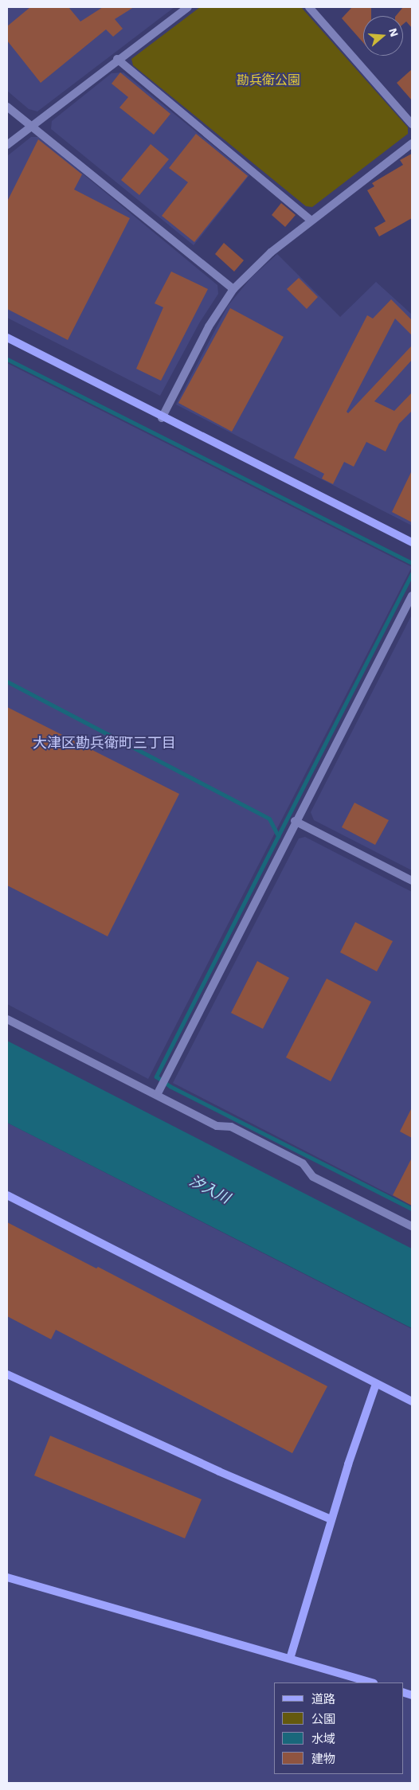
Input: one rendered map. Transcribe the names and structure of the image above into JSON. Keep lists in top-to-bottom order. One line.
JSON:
{"districts":["大津区勘兵衛町三丁目"],"water":["汐入川"],"parks":["勘兵衛公園"],"legend":["道路","公園","水域","建物"],"north":"right"}
